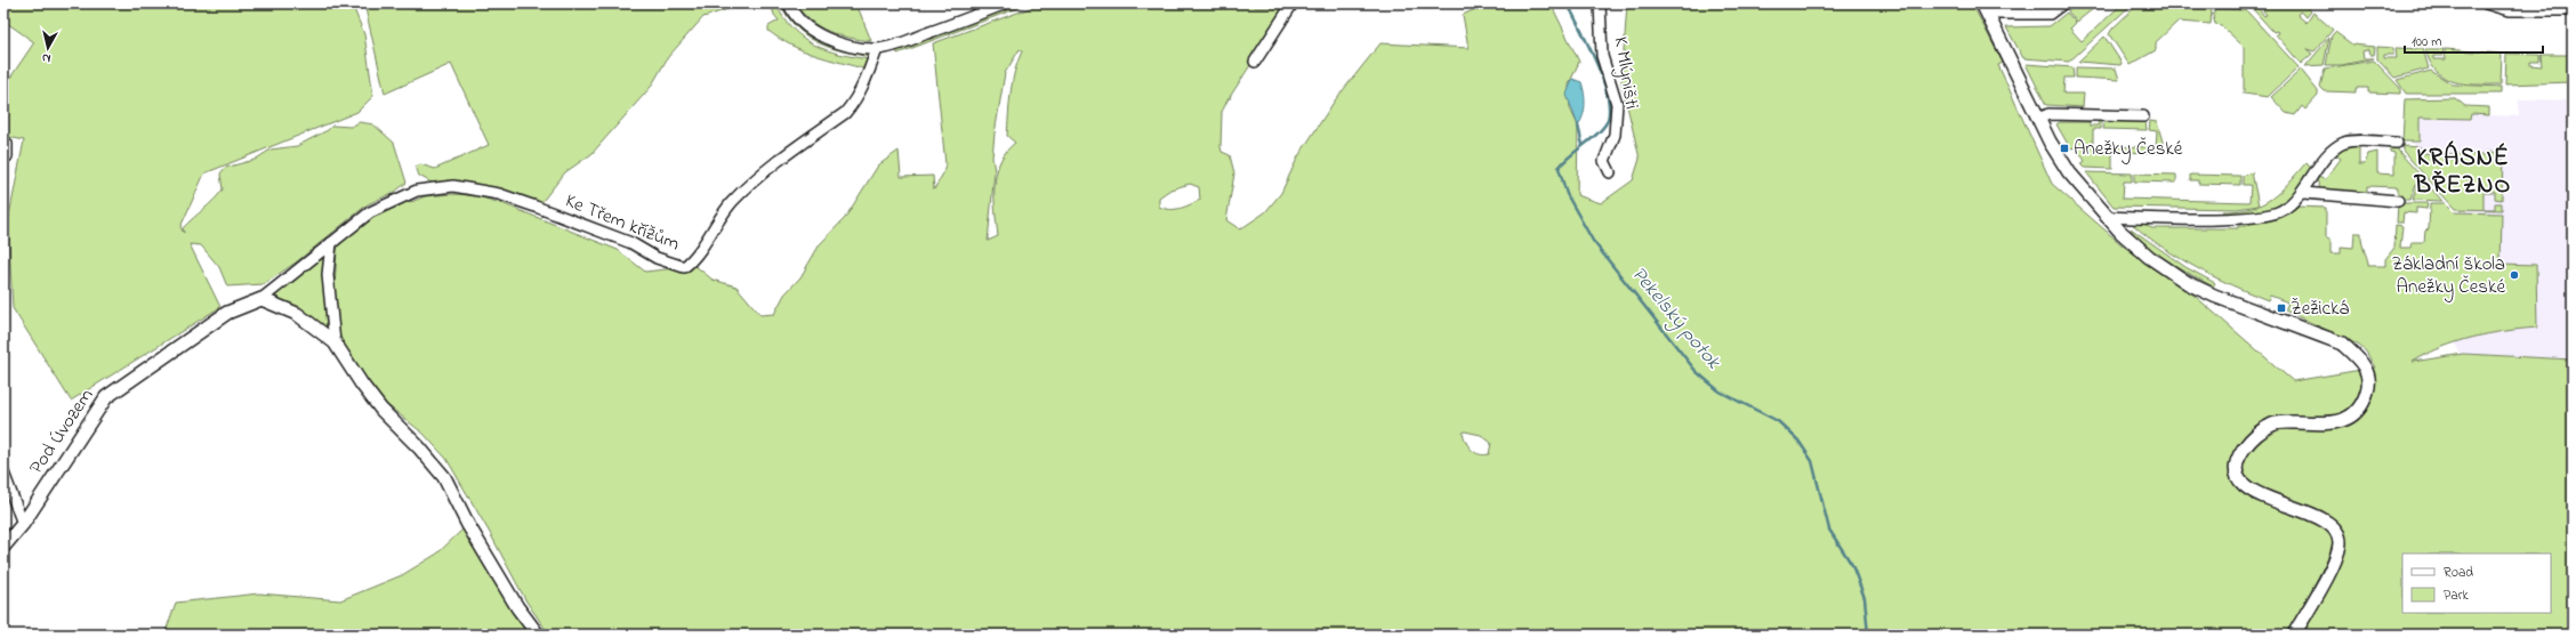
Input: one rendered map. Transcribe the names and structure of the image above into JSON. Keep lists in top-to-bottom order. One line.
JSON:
{"streets":{"street":["K Mlýništi","Ke Třem křížům","Pod Úvozem"]},"districts":["KRÁSNÉ BŘEZNO"],"water":["Pekelský potok"],"places":{"transit":["Anežky České","Žežická"],"other":["Základní škola Anežky České"]},"legend":["Road","Park"],"scale_bar":"100 m","north":"bottom"}
